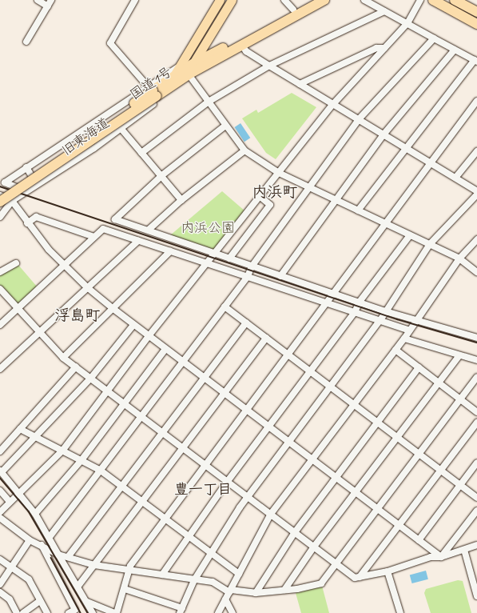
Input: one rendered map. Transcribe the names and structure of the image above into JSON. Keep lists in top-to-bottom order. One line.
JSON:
{"streets":{"highway":["国道1号"],"street":["旧東海道"]},"crossings":[["国道1号","旧東海道"]],"districts":["内浜町","浮島町","豊一丁目"],"parks":["内浜公園"]}
